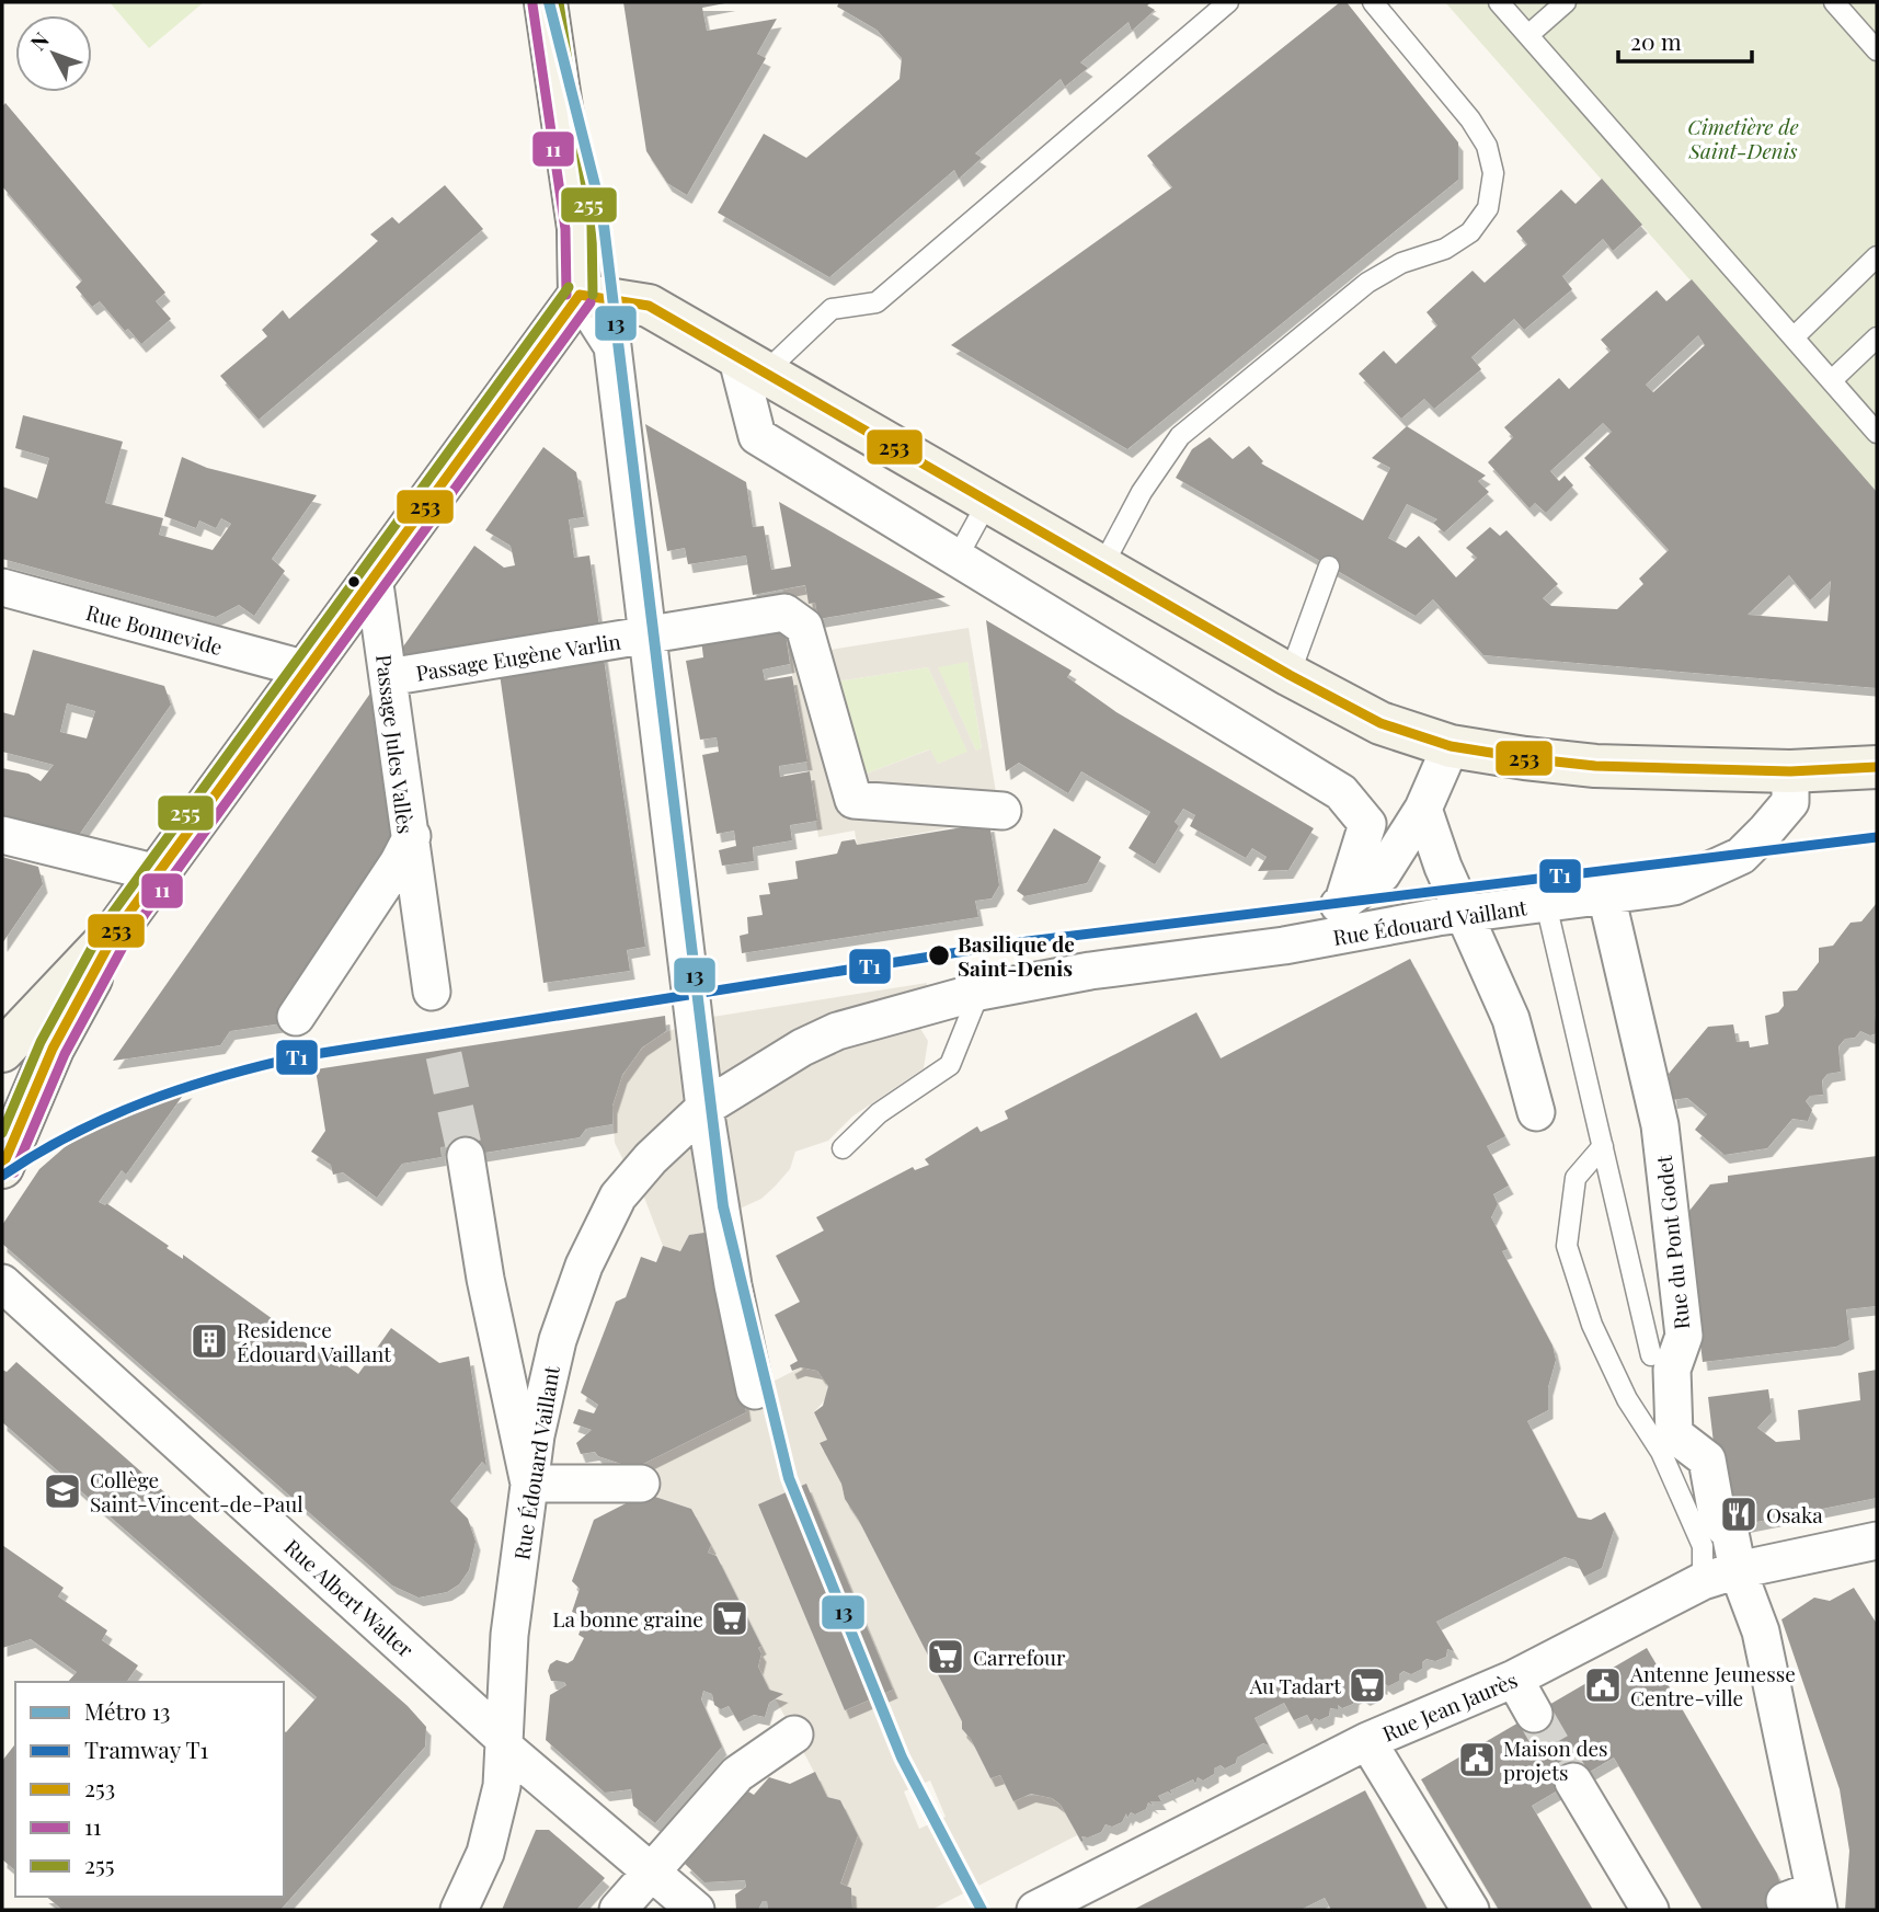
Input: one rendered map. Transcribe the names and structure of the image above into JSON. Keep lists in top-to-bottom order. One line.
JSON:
{"streets":{"street":["Rue Bonnevide","Passage Eugène Varlin","Passage Jules Vallès","Rue Édouard Vaillant","Rue du Pont Godet","Rue Albert Walter","Rue Jean Jaurès"]},"crossings":[["Passage Eugène Varlin","Passage Jules Vallès"],["Rue Édouard Vaillant","Rue du Pont Godet"],["Rue Édouard Vaillant","Rue Albert Walter"],["Rue du Pont Godet","Rue Jean Jaurès"]],"parks":["Cimetière de Saint-Denis"],"places":{"other":["Basilique de Saint-Denis"],"building":["Residence Édouard Vaillant"],"school or university":["Collège Saint-Vincent-de-Paul"],"restaurant":["Osaka"],"supermarket":["La bonne graine","Carrefour","Au Tadart"],"public building":["Antenne Jeunesse Centre-ville","Maison des projets"]},"lines":["metro line 13","transit line 255","transit line 11","transit line 253","tram line T1"],"legend":["Métro 13","Tramway T1","253","11","255"],"scale_bar":"20 m","north":"top left"}
